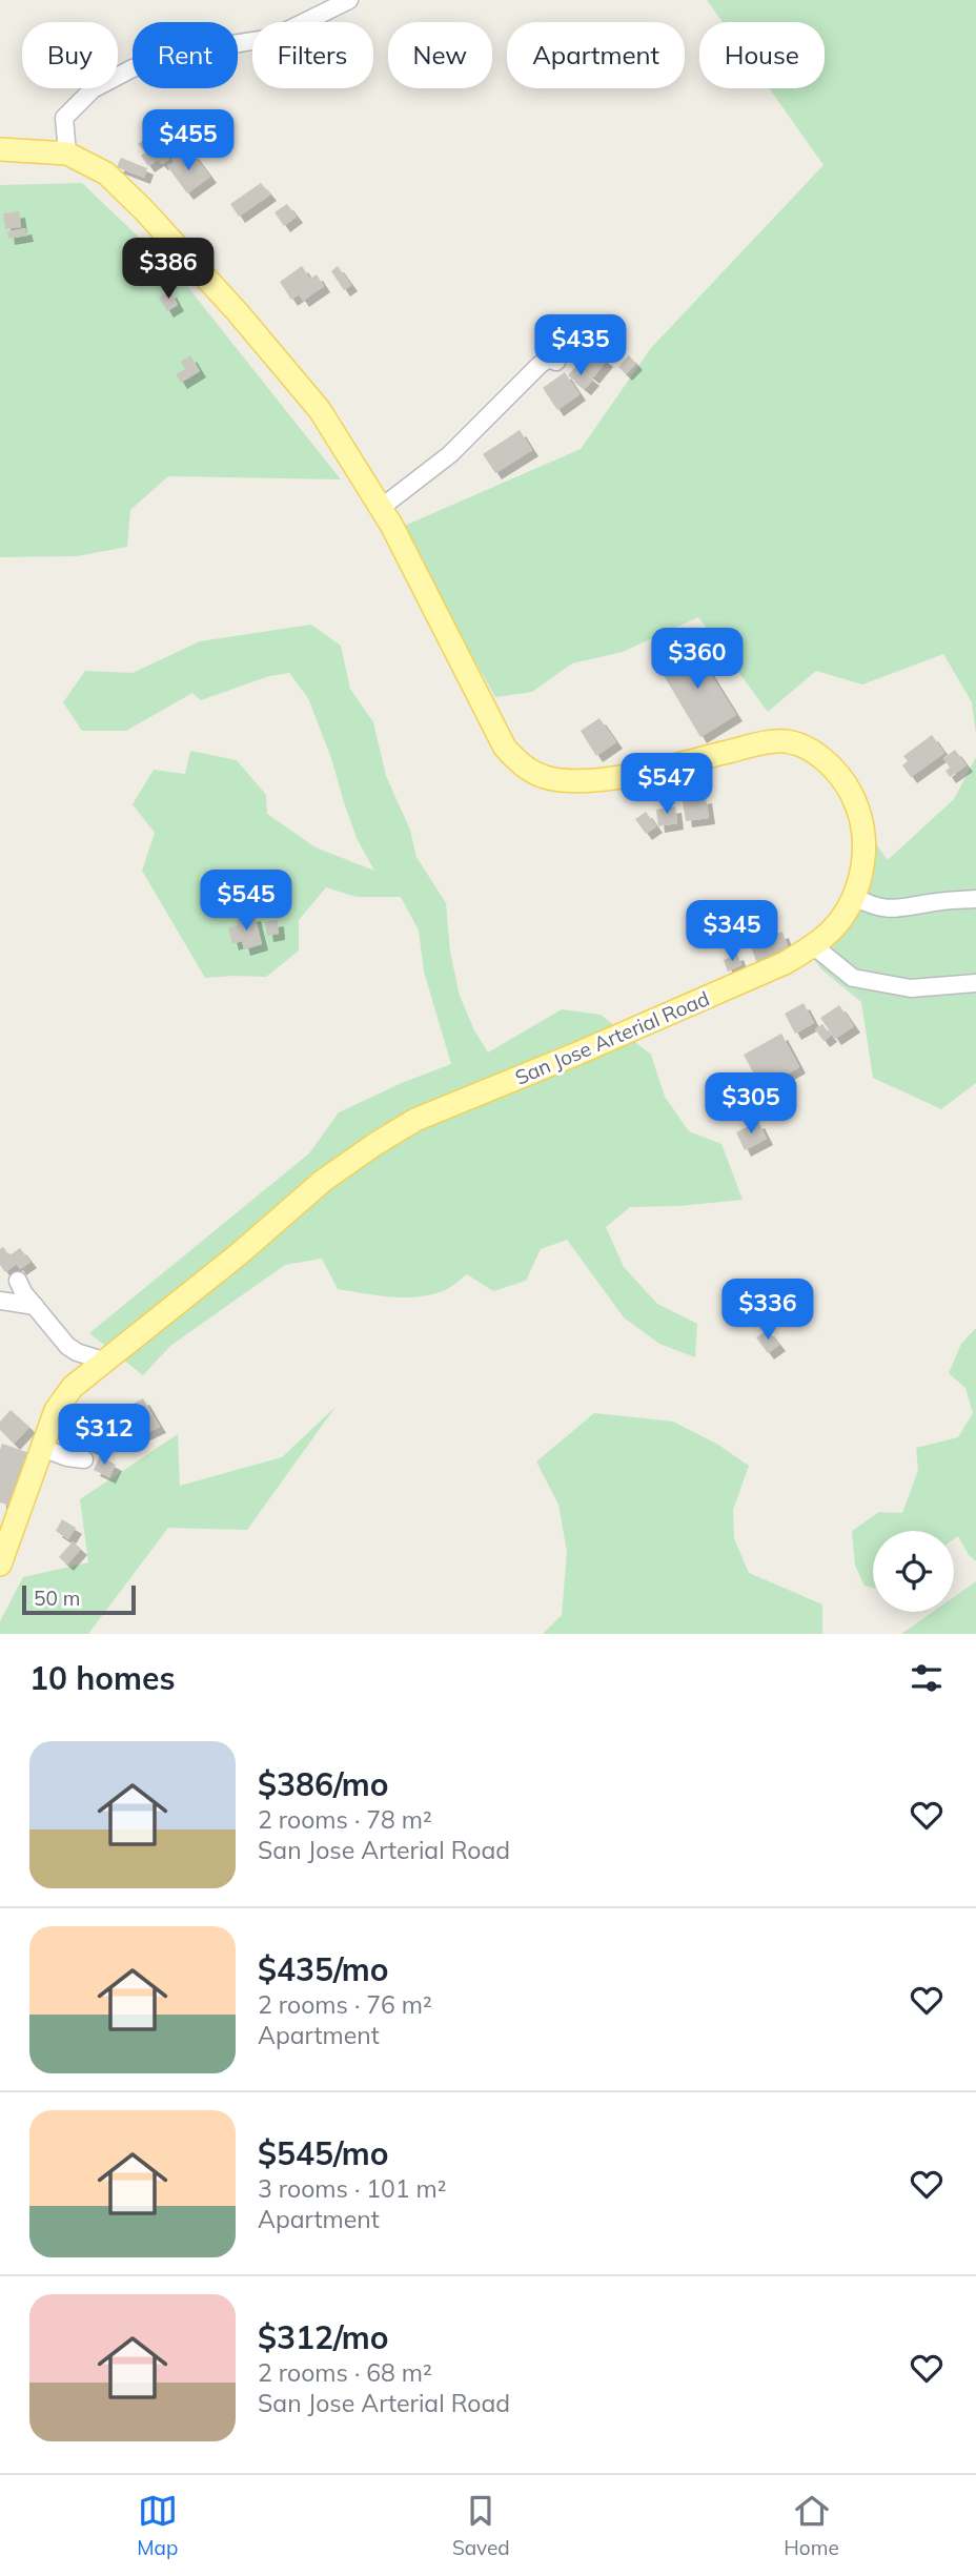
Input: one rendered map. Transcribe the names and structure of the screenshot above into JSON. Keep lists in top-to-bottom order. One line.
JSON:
{"streets":{"main road":["San Jose Arterial Road"]},"scale_bar":"50 m","page":{"chip":["Buy","Rent","Filters","New","Apartment","House"],"price":["$455","$386","$435","$360","$547","$545","$345","$305","$336","$312"],"scale":"50 m","heading":"10 homes","list":[{"name":"$386/mo","note":"2 rooms · 78 m² · San Jose Arterial Road"},{"name":"$435/mo","note":"2 rooms · 76 m² · Apartment"},{"name":"$545/mo","note":"3 rooms · 101 m² · Apartment"},{"name":"$312/mo","note":"2 rooms · 68 m² · San Jose Arterial Road"}],"tabs":["Map","Saved","Home"]}}
